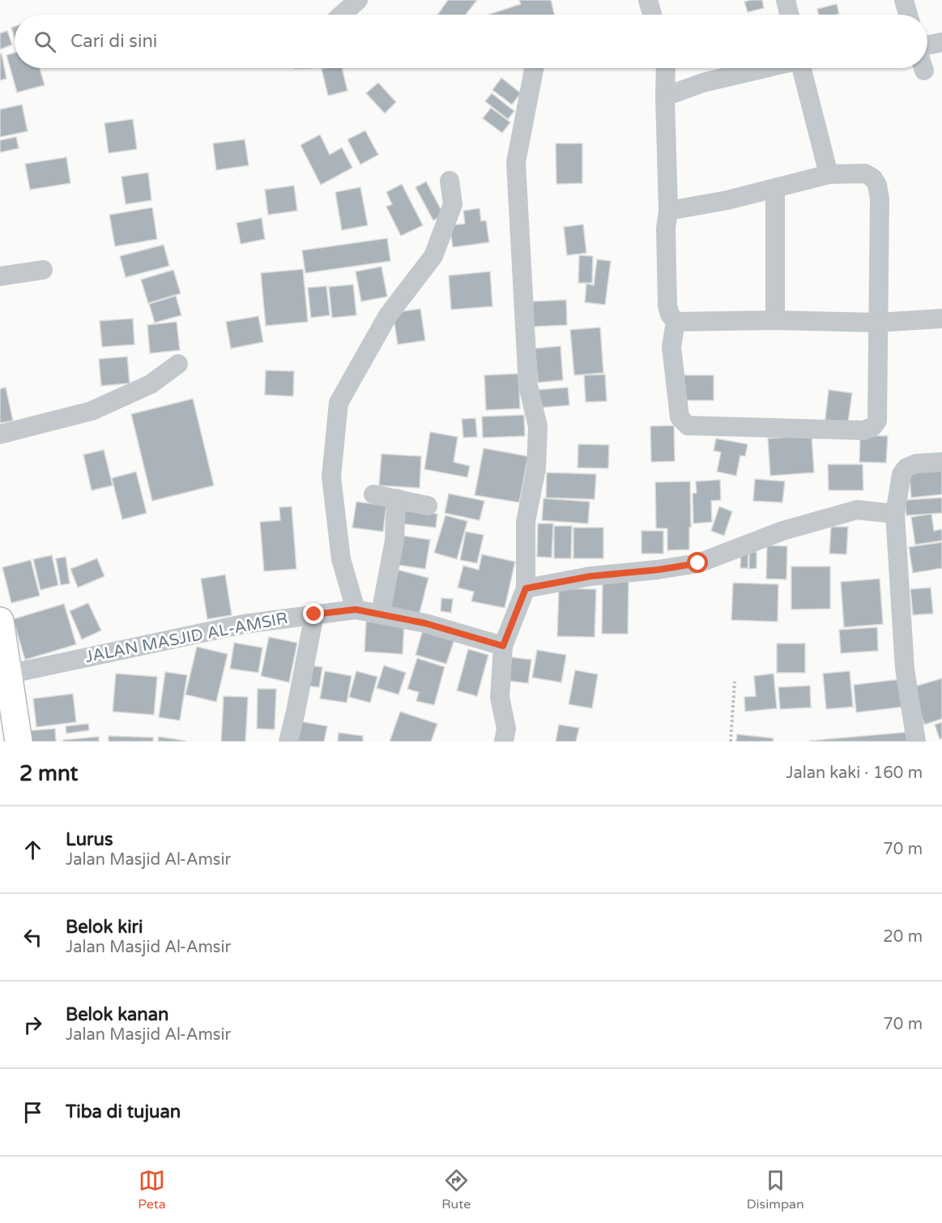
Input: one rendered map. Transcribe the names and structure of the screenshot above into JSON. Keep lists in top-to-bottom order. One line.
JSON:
{"streets":{"street":["JALAN MASJID AL-AMSIR"]},"page":{"search":"Cari di sini","heading":["2 mnt","Jalan kaki · 160 m"],"list":[["Lurus","Jalan Masjid Al-Amsir","70 m"],["Belok kiri","Jalan Masjid Al-Amsir","20 m"],["Belok kanan","Jalan Masjid Al-Amsir","70 m"],"Tiba di tujuan"],"nav":["Peta","Rute","Disimpan"]}}
